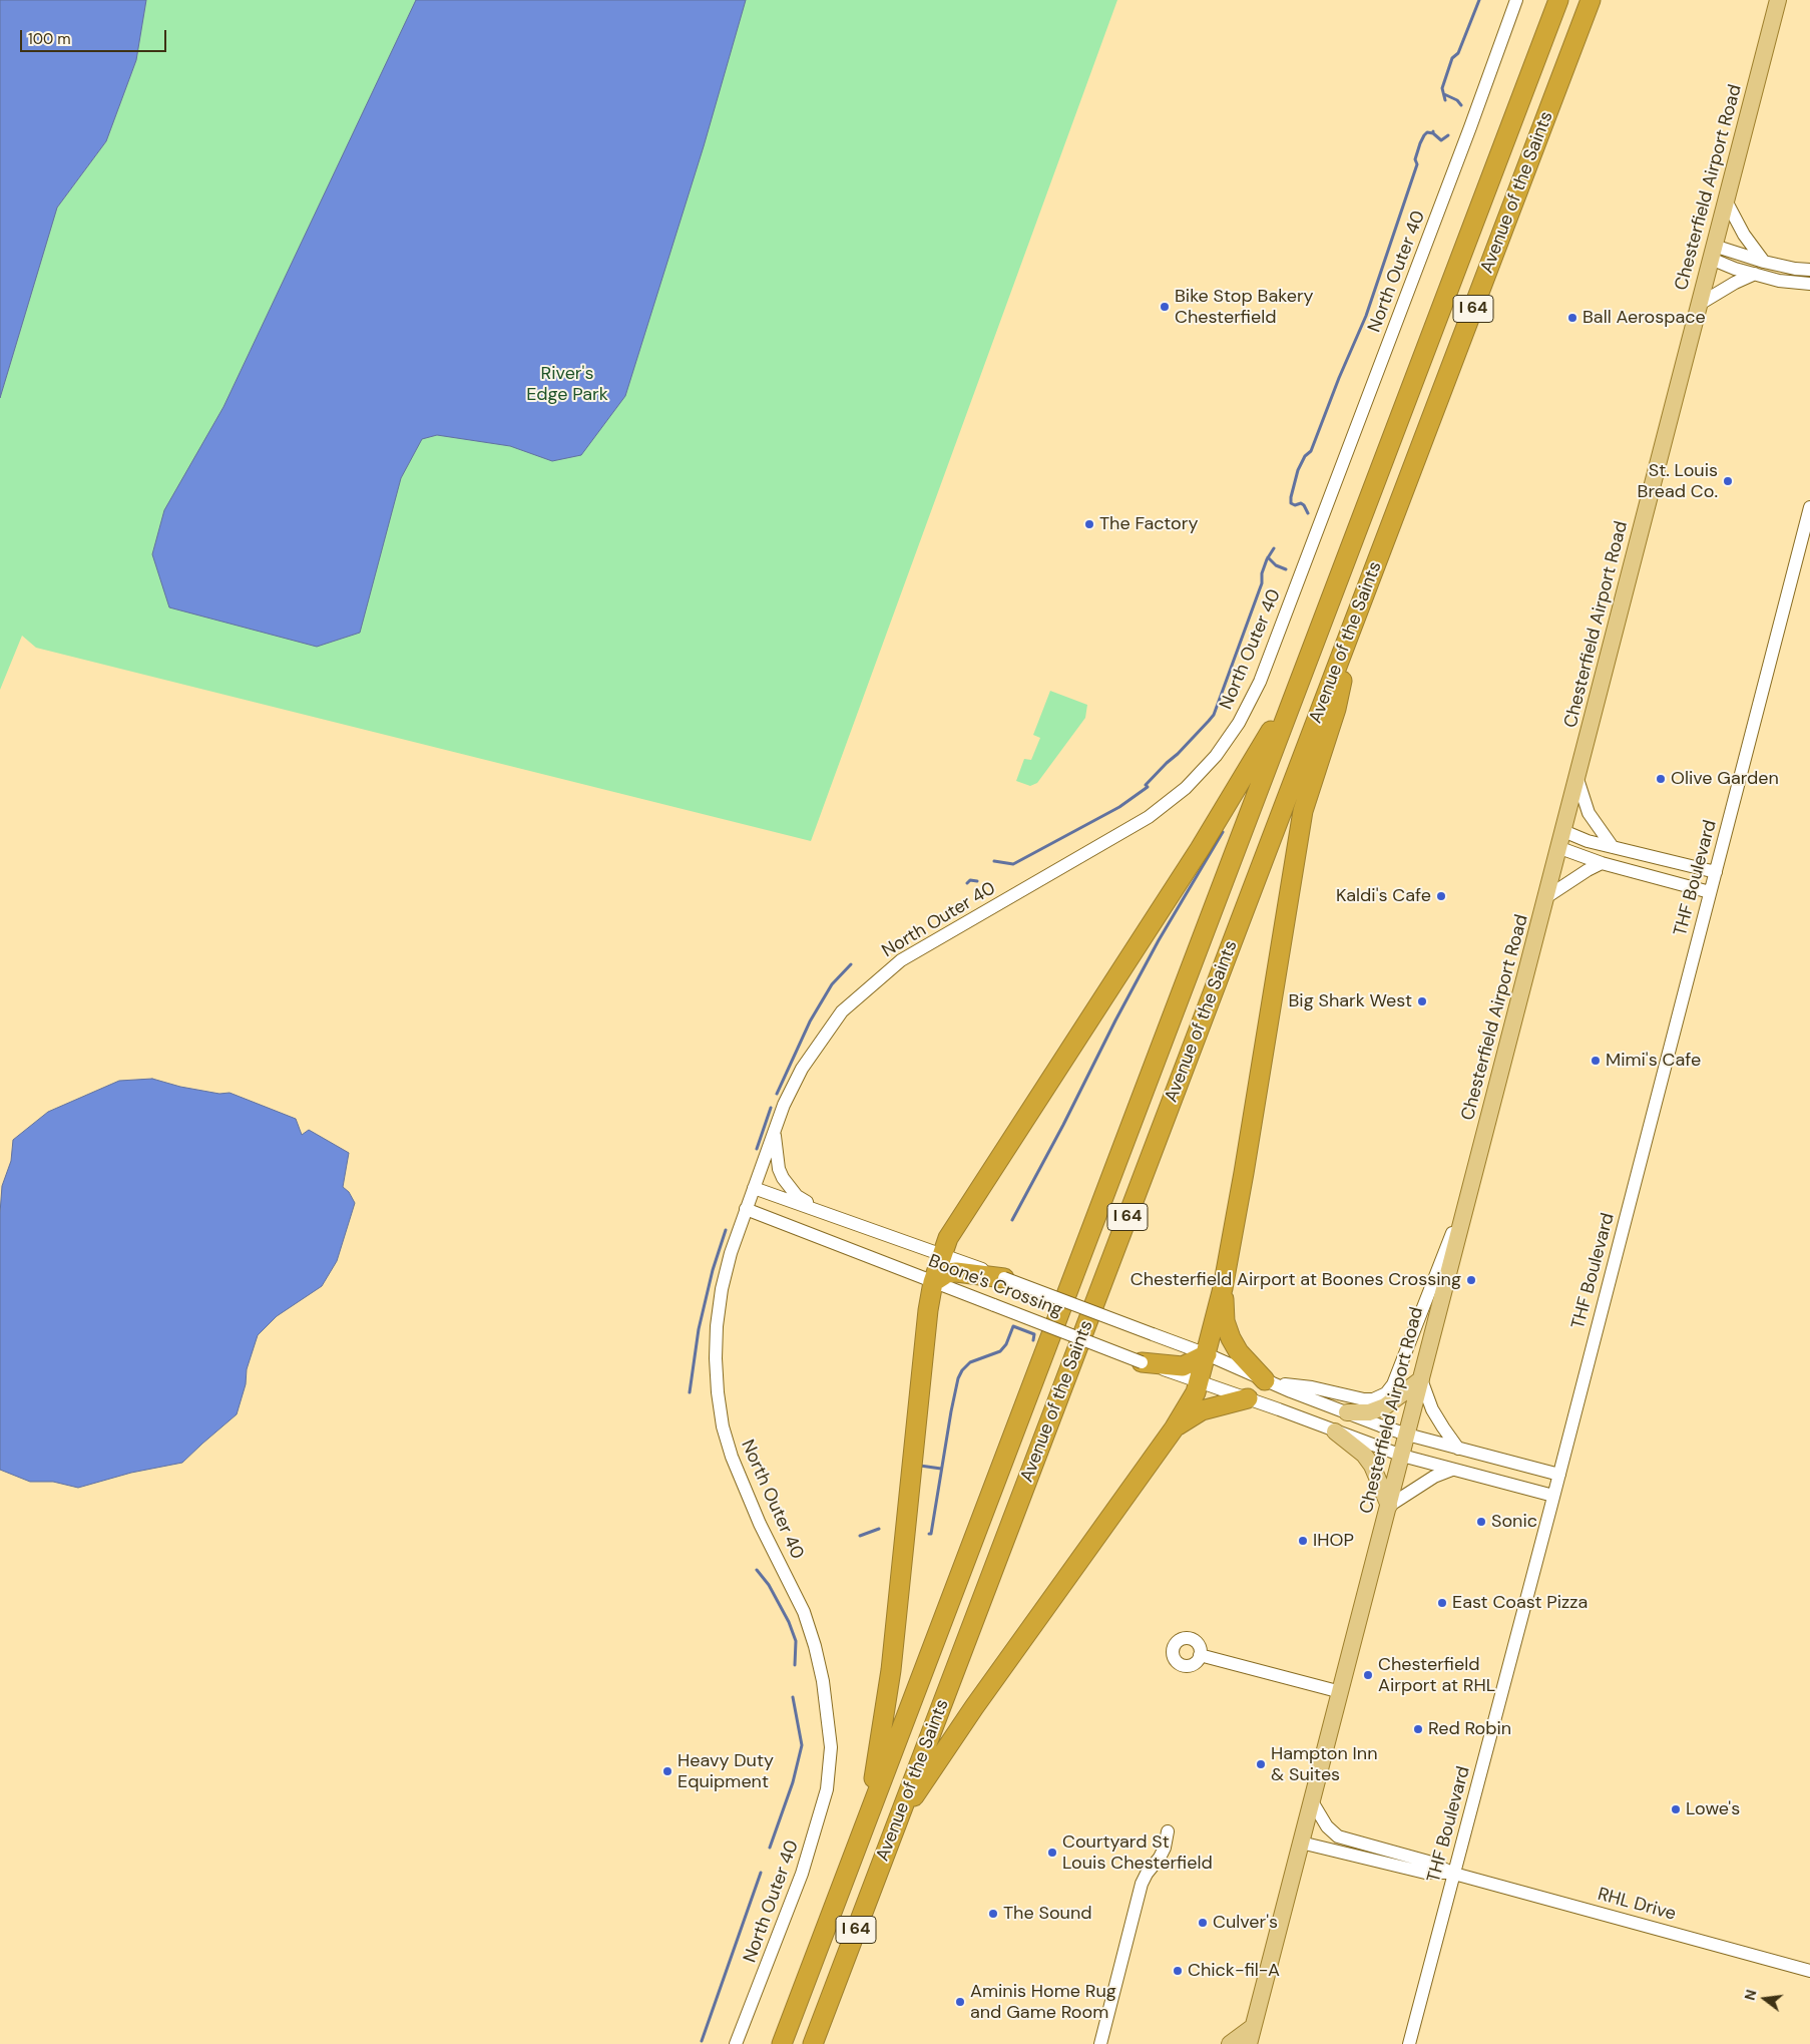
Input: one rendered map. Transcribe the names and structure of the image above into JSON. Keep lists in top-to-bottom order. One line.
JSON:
{"streets":{"highway":["Avenue of the Saints","I 64"],"main road":["Chesterfield Airport Road"],"street":["North Outer 40","THF Boulevard","Boone's Crossing","RHL Drive"]},"crossings":[["Chesterfield Airport Road","Boone's Crossing"],["Chesterfield Airport Road","RHL Drive"],["North Outer 40","Boone's Crossing"],["THF Boulevard","Boone's Crossing"],["THF Boulevard","RHL Drive"]],"parks":["River's Edge Park"],"places":["Bike Stop Bakery Chesterfield","Ball Aerospace","St. Louis Bread Co.","The Factory","Olive Garden","Kaldi's Cafe","Big Shark West","Mimi's Cafe","Chesterfield Airport at Boones Crossing","Sonic","IHOP","East Coast Pizza","Chesterfield Airport at RHL","Red Robin","Hampton Inn & Suites","Heavy Duty Equipment","Lowe's","Courtyard St Louis Chesterfield","The Sound","Culver's","Chick-fil-A","Aminis Home Rug and Game Room"],"scale_bar":"100 m","north":"left"}
